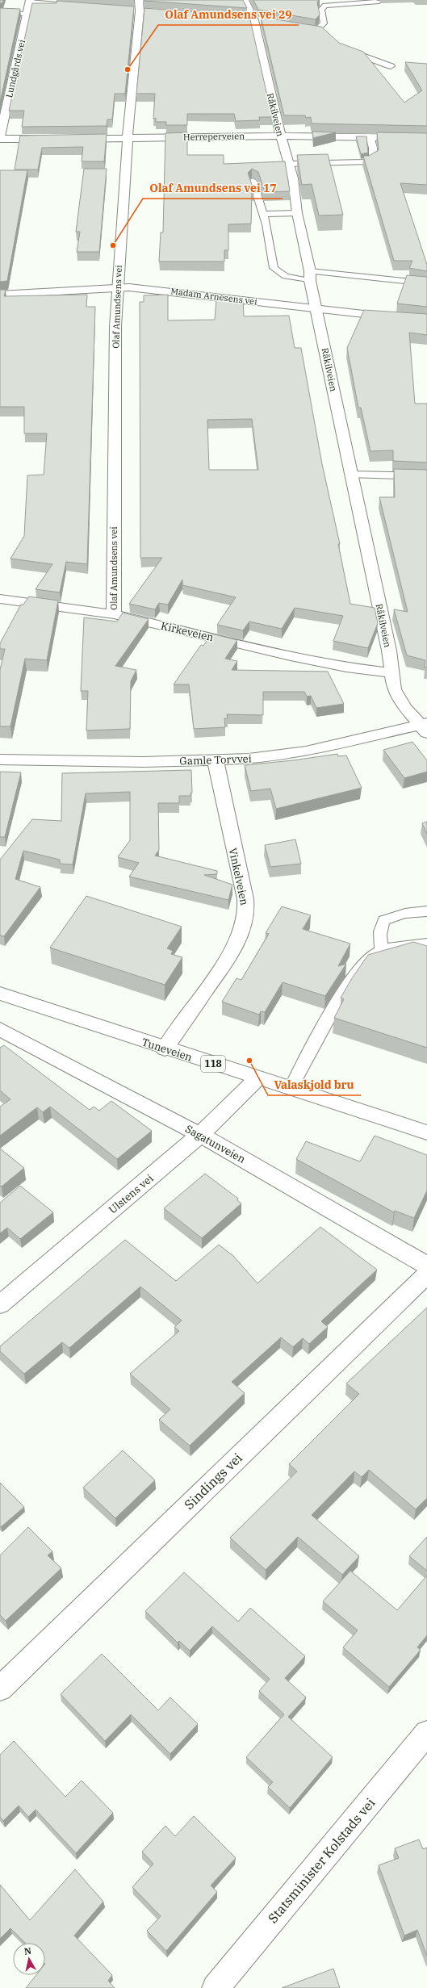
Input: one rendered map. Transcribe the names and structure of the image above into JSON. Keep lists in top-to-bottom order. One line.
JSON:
{"streets":{"street":["Lundgårds vei","Råkilveien","Herreperveien","Madam Arnesens vei","Olaf Amundsens vei","Kirkeveien","Gamle Torvvei","Vinkelveien","Tuneveien","118","Sagatunveien","Ulstens vei","Sindings vei","Statsminister Kolstads vei"]},"crossings":[["Råkilveien","Herreperveien"],["Råkilveien","Madam Arnesens vei"],["Råkilveien","Kirkeveien"],["Råkilveien","Gamle Torvvei"],["Herreperveien","Olaf Amundsens vei"],["Madam Arnesens vei","Olaf Amundsens vei"],["Olaf Amundsens vei","Kirkeveien"],["Gamle Torvvei","Vinkelveien"],["Vinkelveien","Tuneveien"],["Tuneveien","Ulstens vei"],["Sagatunveien","Ulstens vei"]],"places":["Olaf Amundsens vei 29","Olaf Amundsens vei 17","Valaskjold bru"],"north":"top"}
